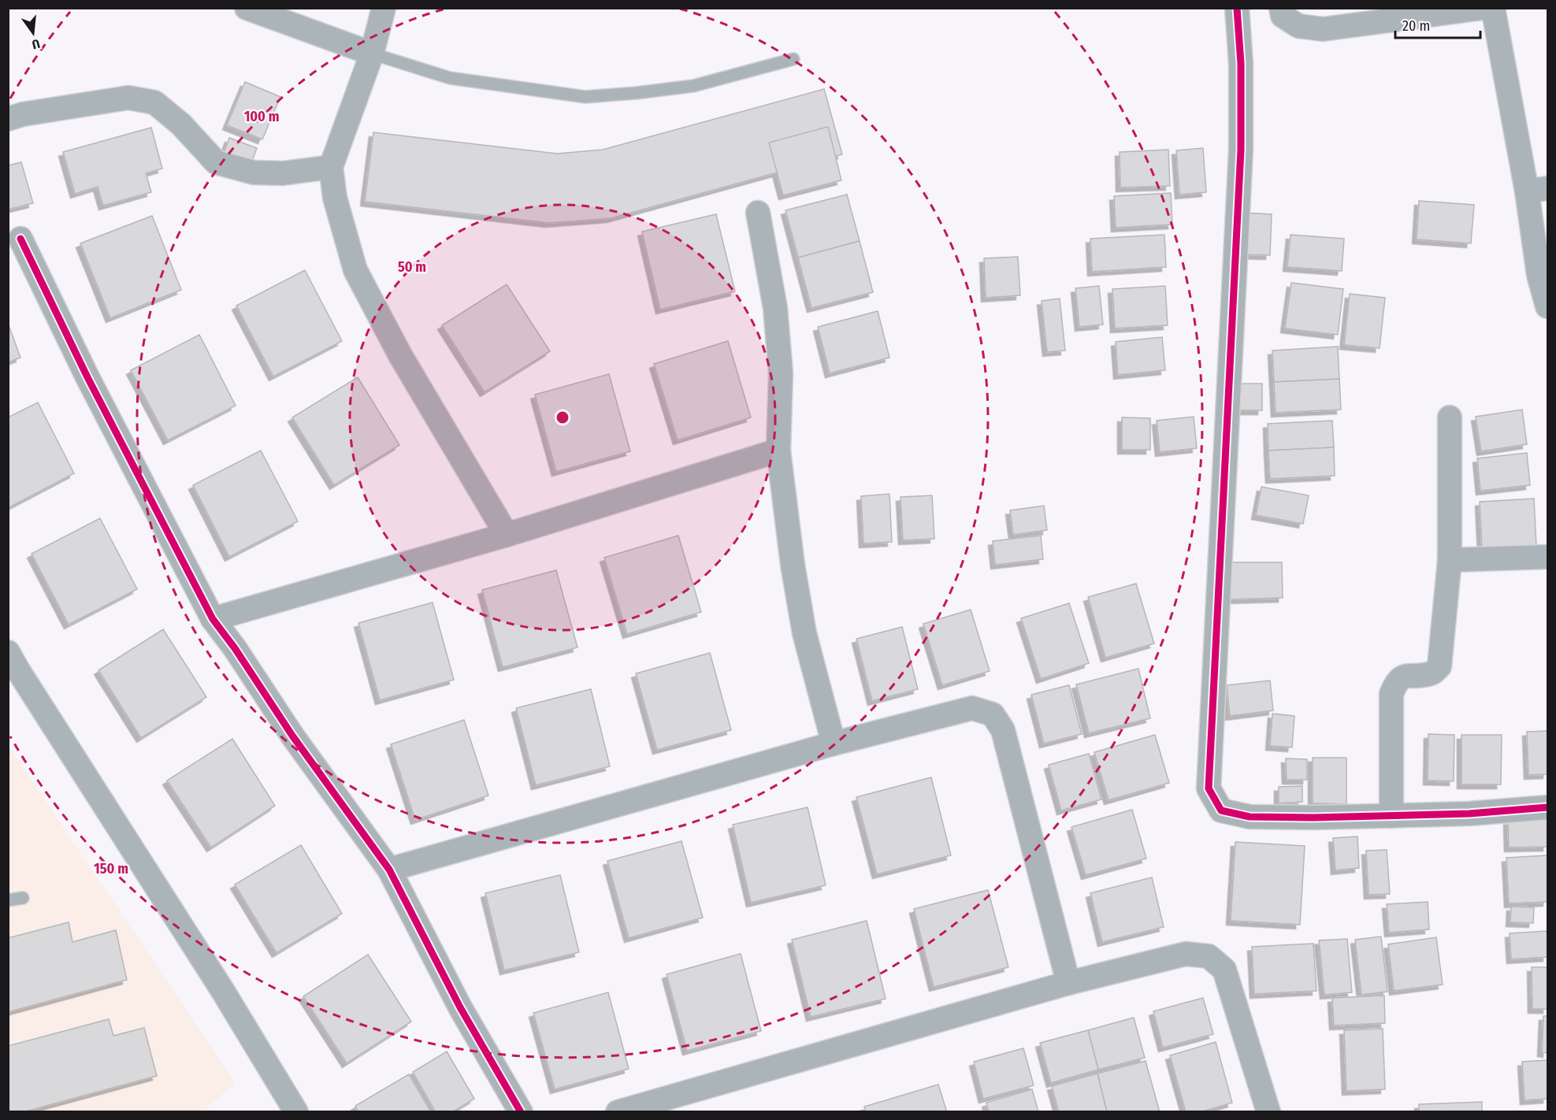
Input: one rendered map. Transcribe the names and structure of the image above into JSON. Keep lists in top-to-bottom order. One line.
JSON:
{"scale_bar":"20 m","north":"bottom","rings":["100 m","50 m","150 m"]}
